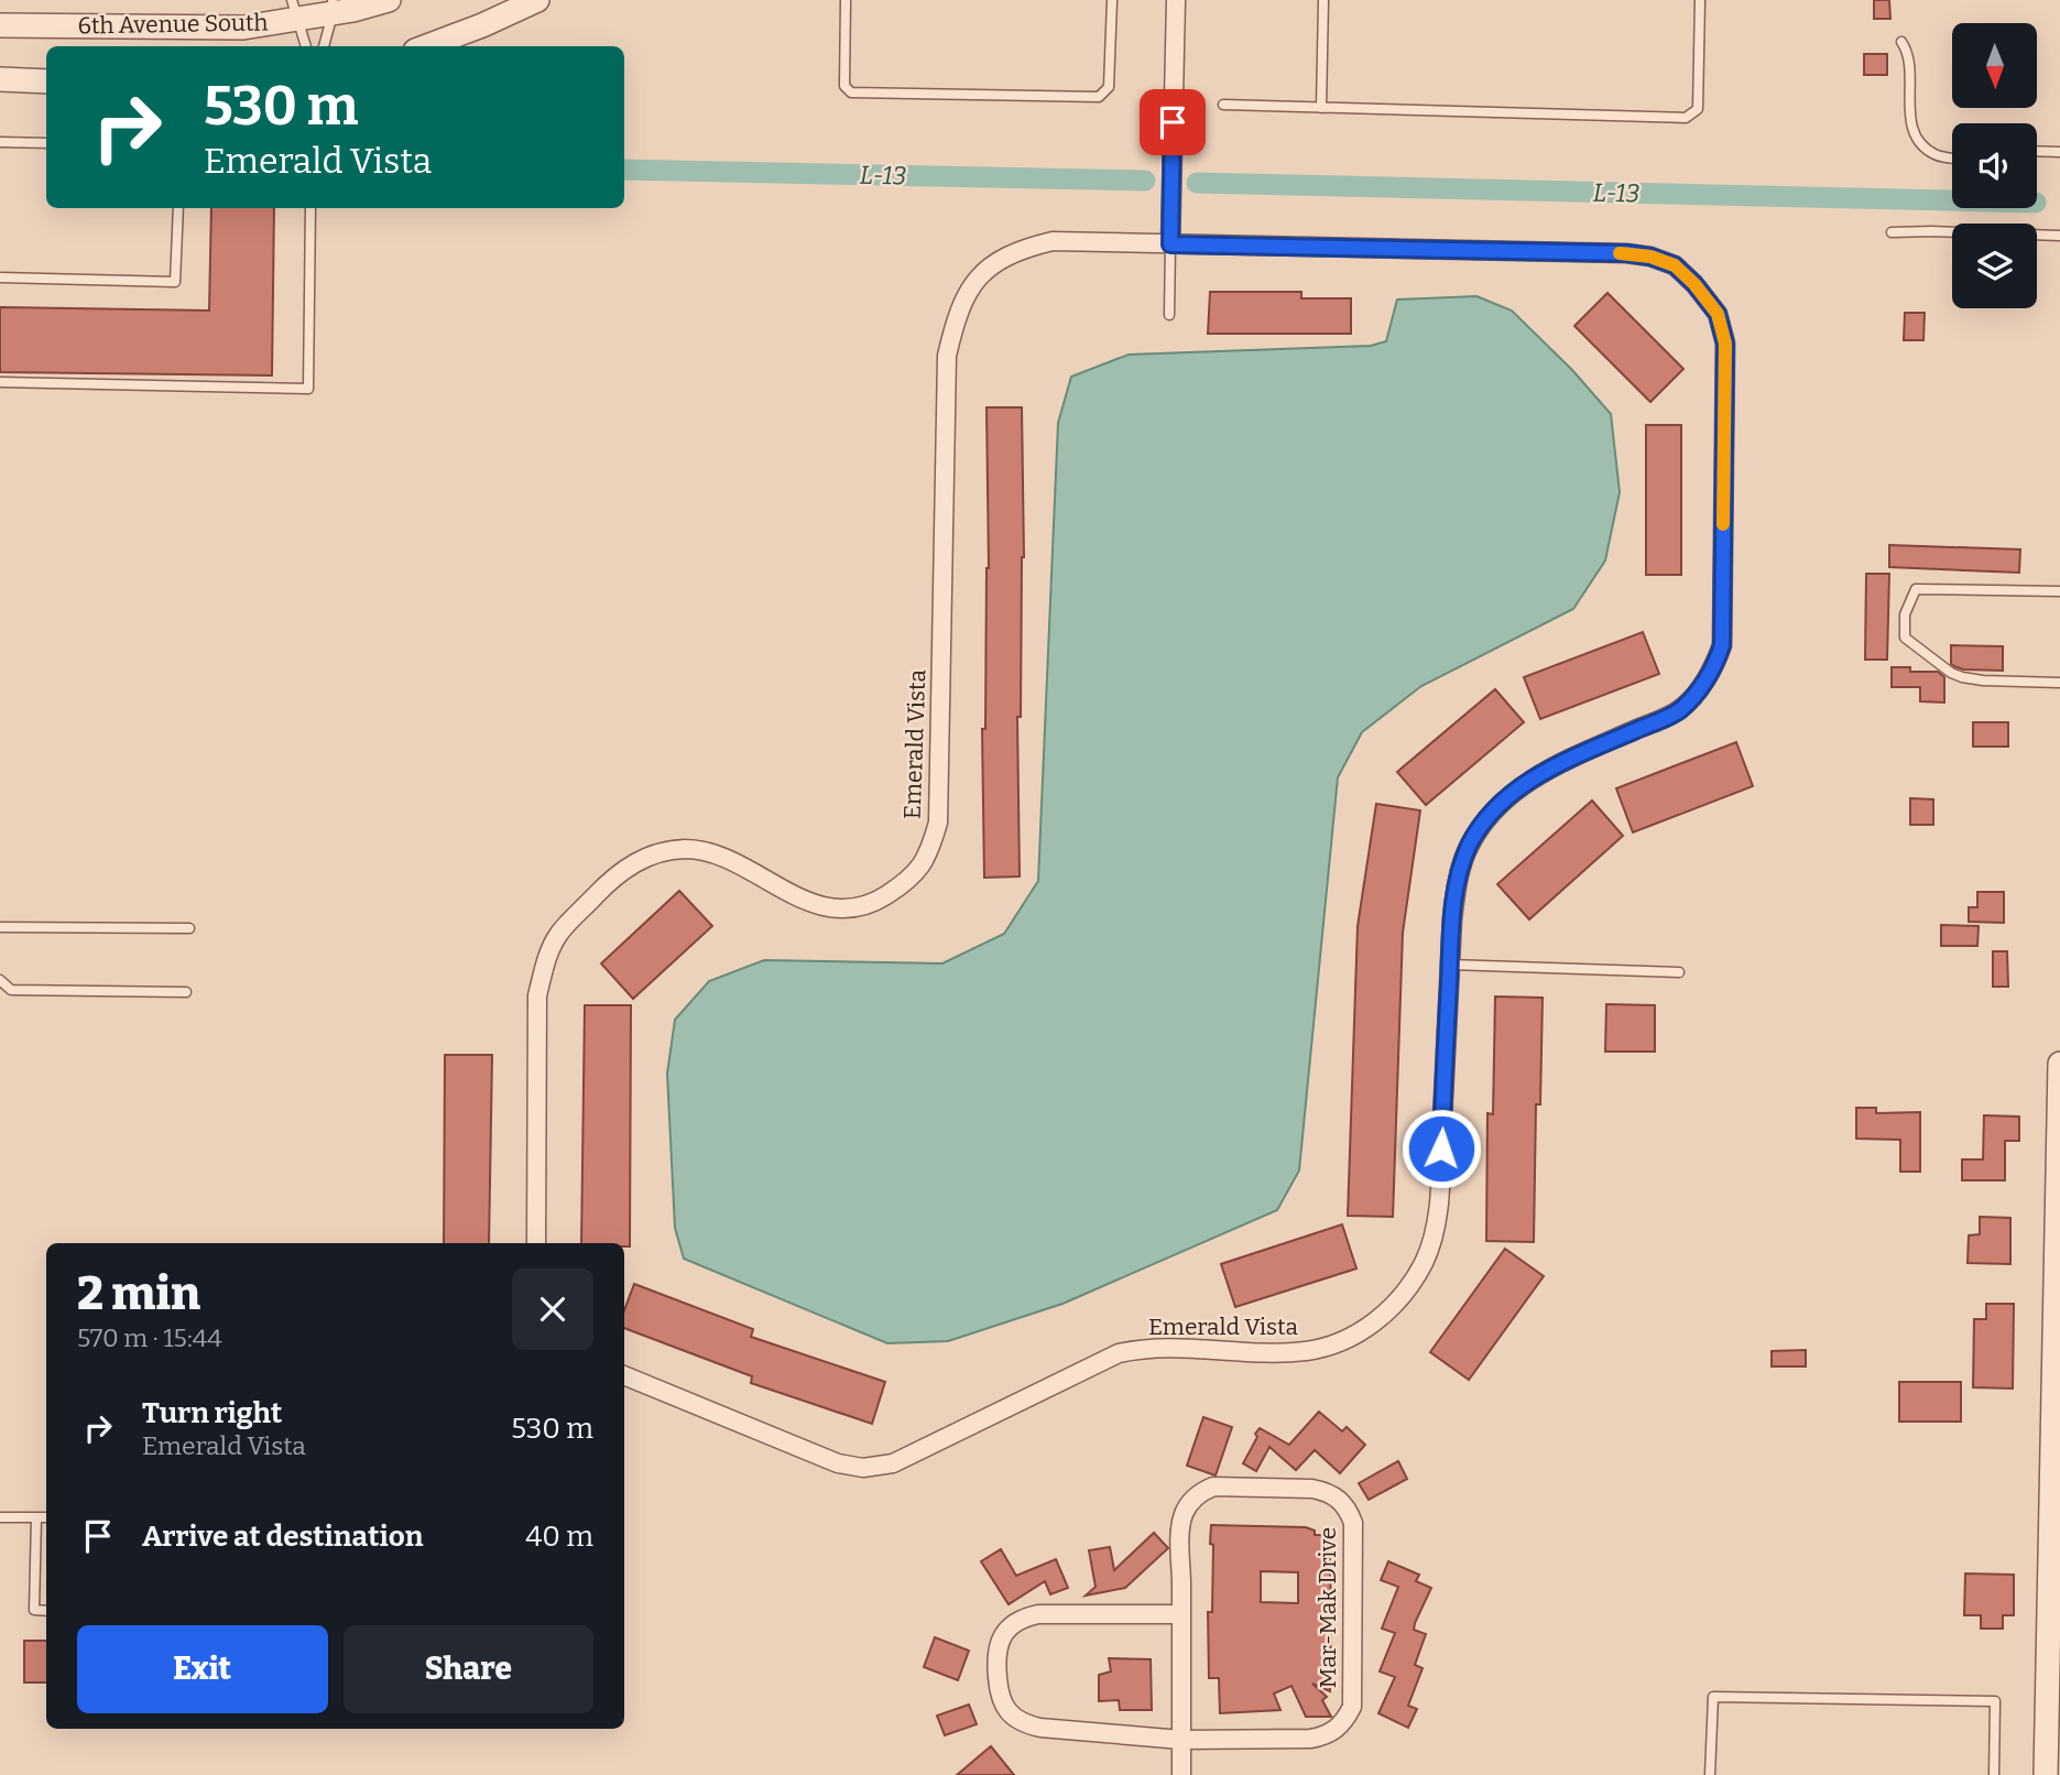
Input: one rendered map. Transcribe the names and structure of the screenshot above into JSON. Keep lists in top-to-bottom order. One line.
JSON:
{"streets":{"street":["6th Avenue South","Emerald Vista","Mar-Mak Drive"]},"water":["L-13"],"north":"bottom","page":{"turn":["530 m","Emerald Vista"],"heading":["2 min","570 m · 15:44"],"list":[{"name":"Turn right","note":"Emerald Vista","value":"530 m"},{"name":"Arrive at destination","value":"40 m"}],"buttons":["Exit","Share"]}}
